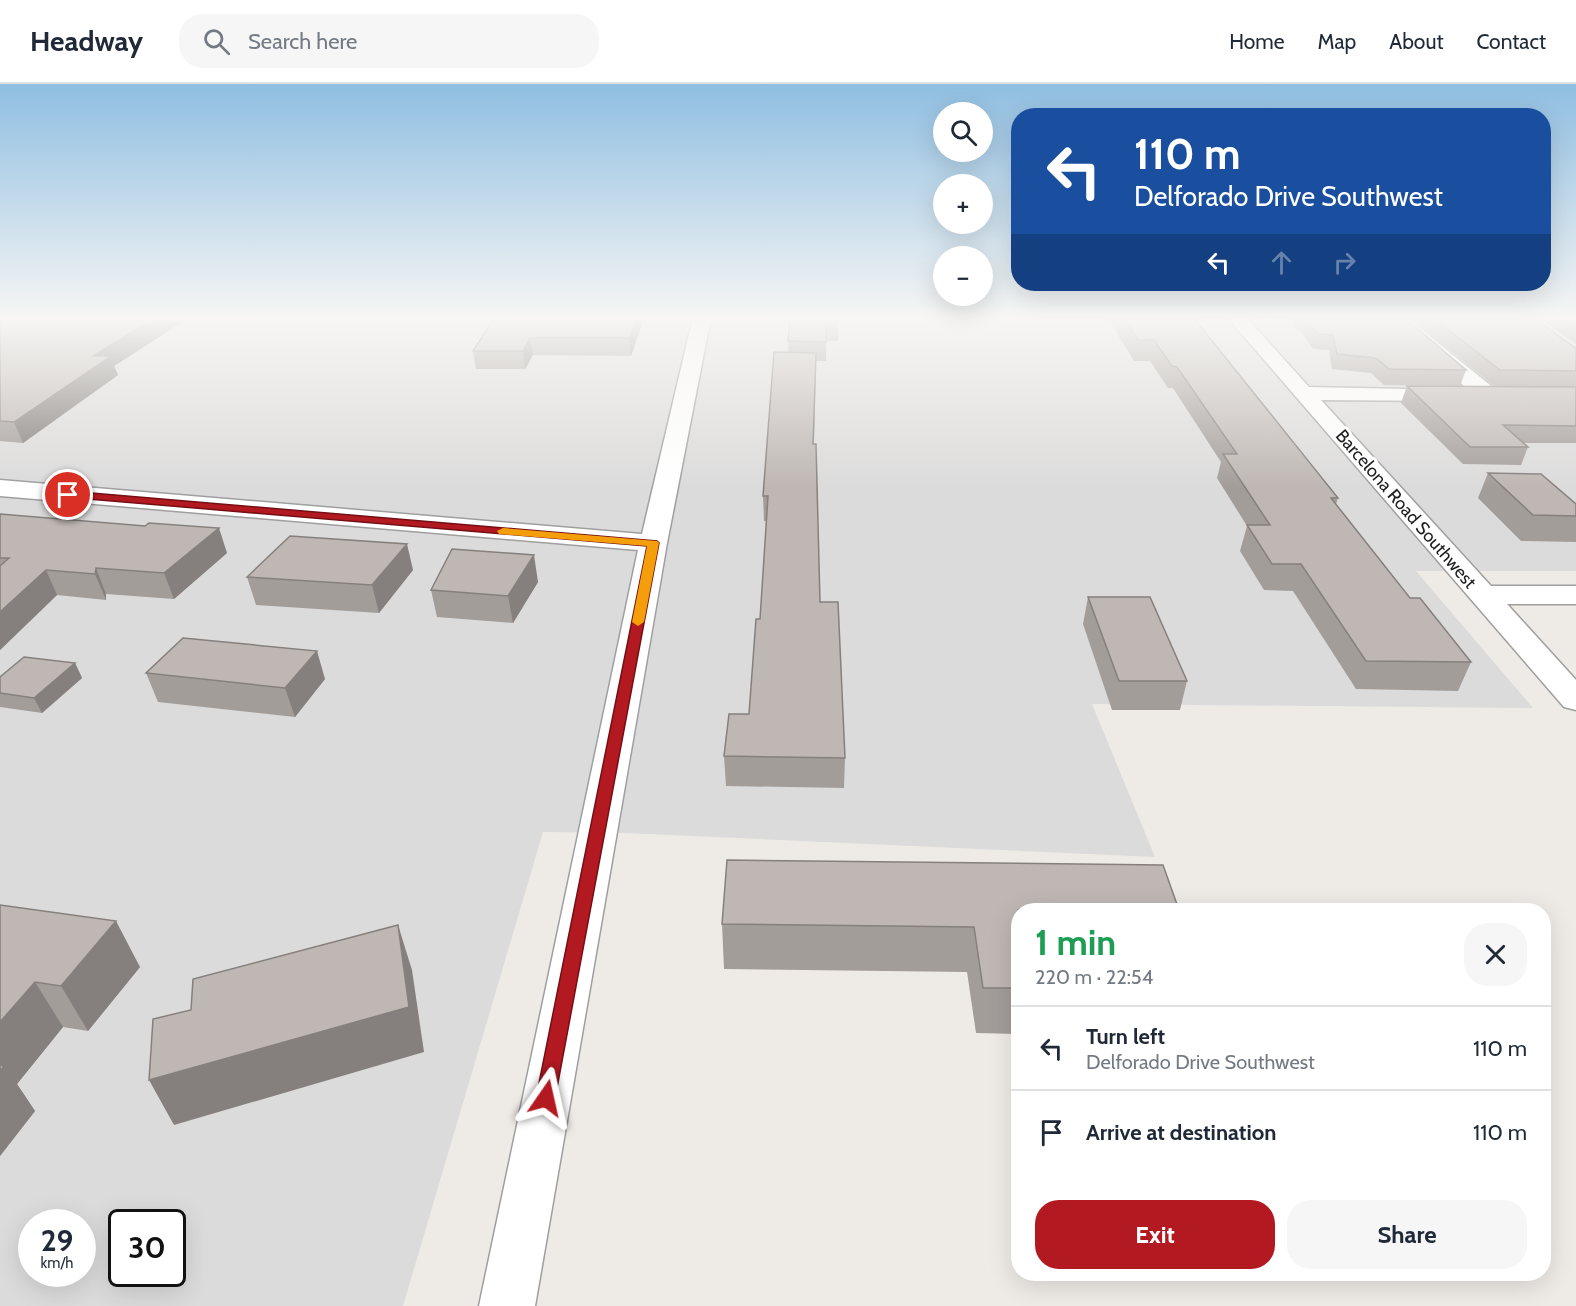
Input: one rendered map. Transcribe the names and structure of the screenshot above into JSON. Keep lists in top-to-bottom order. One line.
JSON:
{"streets":{"street":["Barcelona Road Southwest"]},"page":{"header":"Headway","search":"Search here","nav":["Home","Map","About","Contact"],"map_buttons":["+","−"],"turn":["110 m","Delforado Drive Southwest"],"heading":["1 min","220 m · 22:54"],"list":[{"name":"Turn left","note":"Delforado Drive Southwest","value":"110 m"},{"name":"Arrive at destination","value":"110 m"}],"buttons":["Exit","Share"],"speed":"29 km/h","limit":"30"}}
